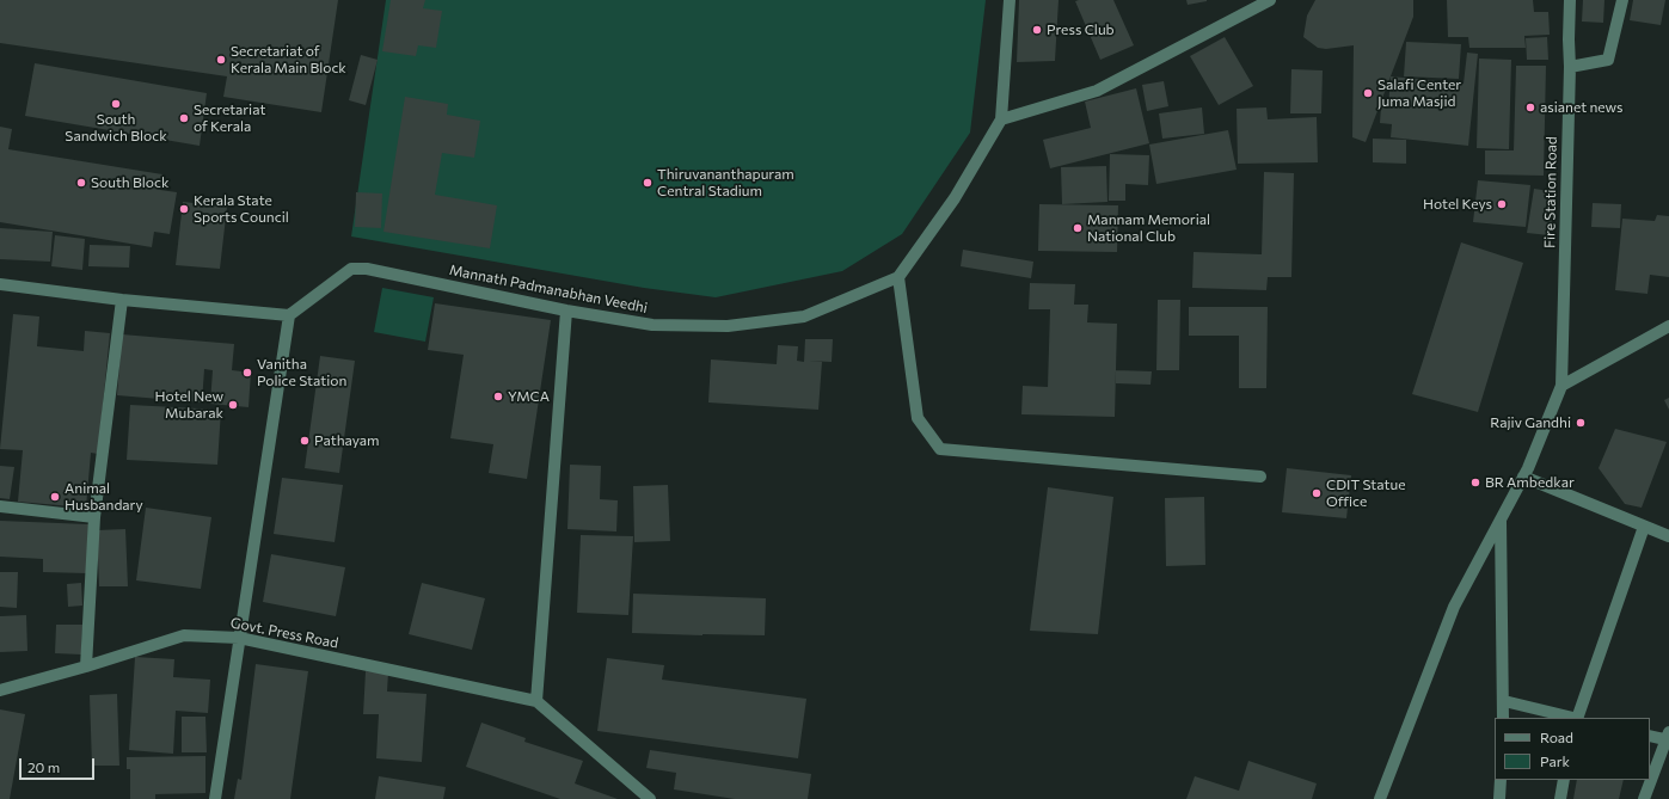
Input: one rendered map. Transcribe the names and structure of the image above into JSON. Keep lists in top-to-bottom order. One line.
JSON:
{"streets":{"street":["Fire Station Road","Mannath Padmanabhan Veedhi","Govt. Press Road"]},"places":["Press Club","Secretariat of Kerala Main Block","Salafi Center Juma Masjid","South Sandwich Block","asianet news","Secretariat of Kerala","South Block","Thiruvananthapuram Central Stadium","Hotel Keys","Kerala State Sports Council","Mannam Memorial National Club","Vanitha Police Station","YMCA","Hotel New Mubarak","Rajiv Gandhi","Pathayam","BR Ambedkar","CDIT Statue Office","Animal Husbandary"],"legend":["Road","Park"],"scale_bar":"20 m"}
